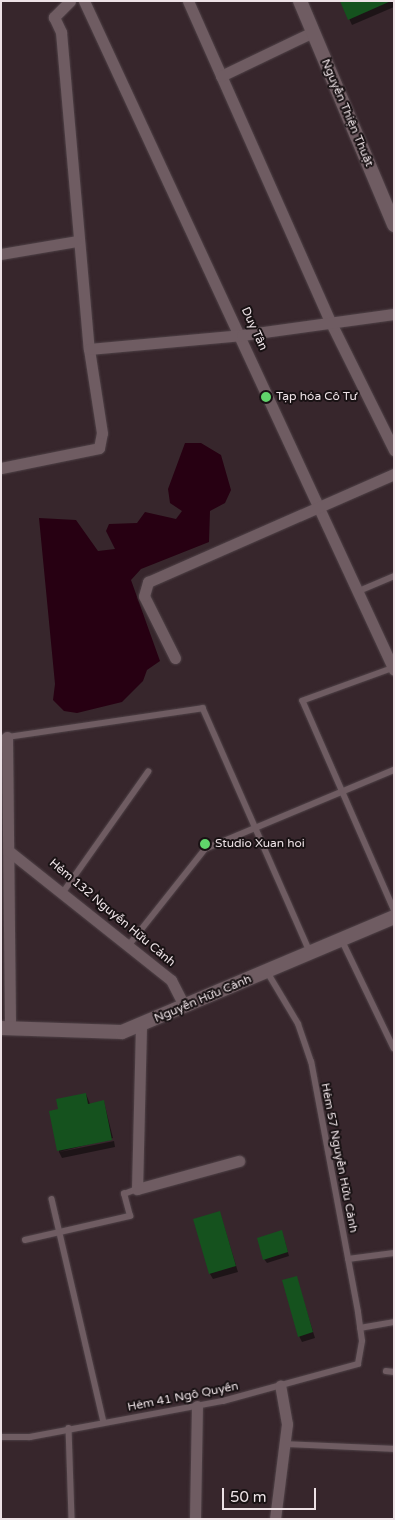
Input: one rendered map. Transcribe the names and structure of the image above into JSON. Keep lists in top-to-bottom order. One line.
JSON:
{"streets":{"street":["Nguyễn Thiện Thuật","Duy Tân","Hẻm 132 Nguyễn Hữu Cảnh","Nguyễn Hữu Cảnh"],"lane":["Hẻm 57 Nguyễn Hữu Cảnh","Hẻm 41 Ngô Quyền"]},"crossings":[["Hẻm 132 Nguyễn Hữu Cảnh","Nguyễn Hữu Cảnh"],["Nguyễn Hữu Cảnh","Hẻm 57 Nguyễn Hữu Cảnh"],["Hẻm 57 Nguyễn Hữu Cảnh","Hẻm 41 Ngô Quyền"]],"places":["Tạp hóa Cô Tư","Studio Xuan hoi"],"scale_bar":"50 m"}
